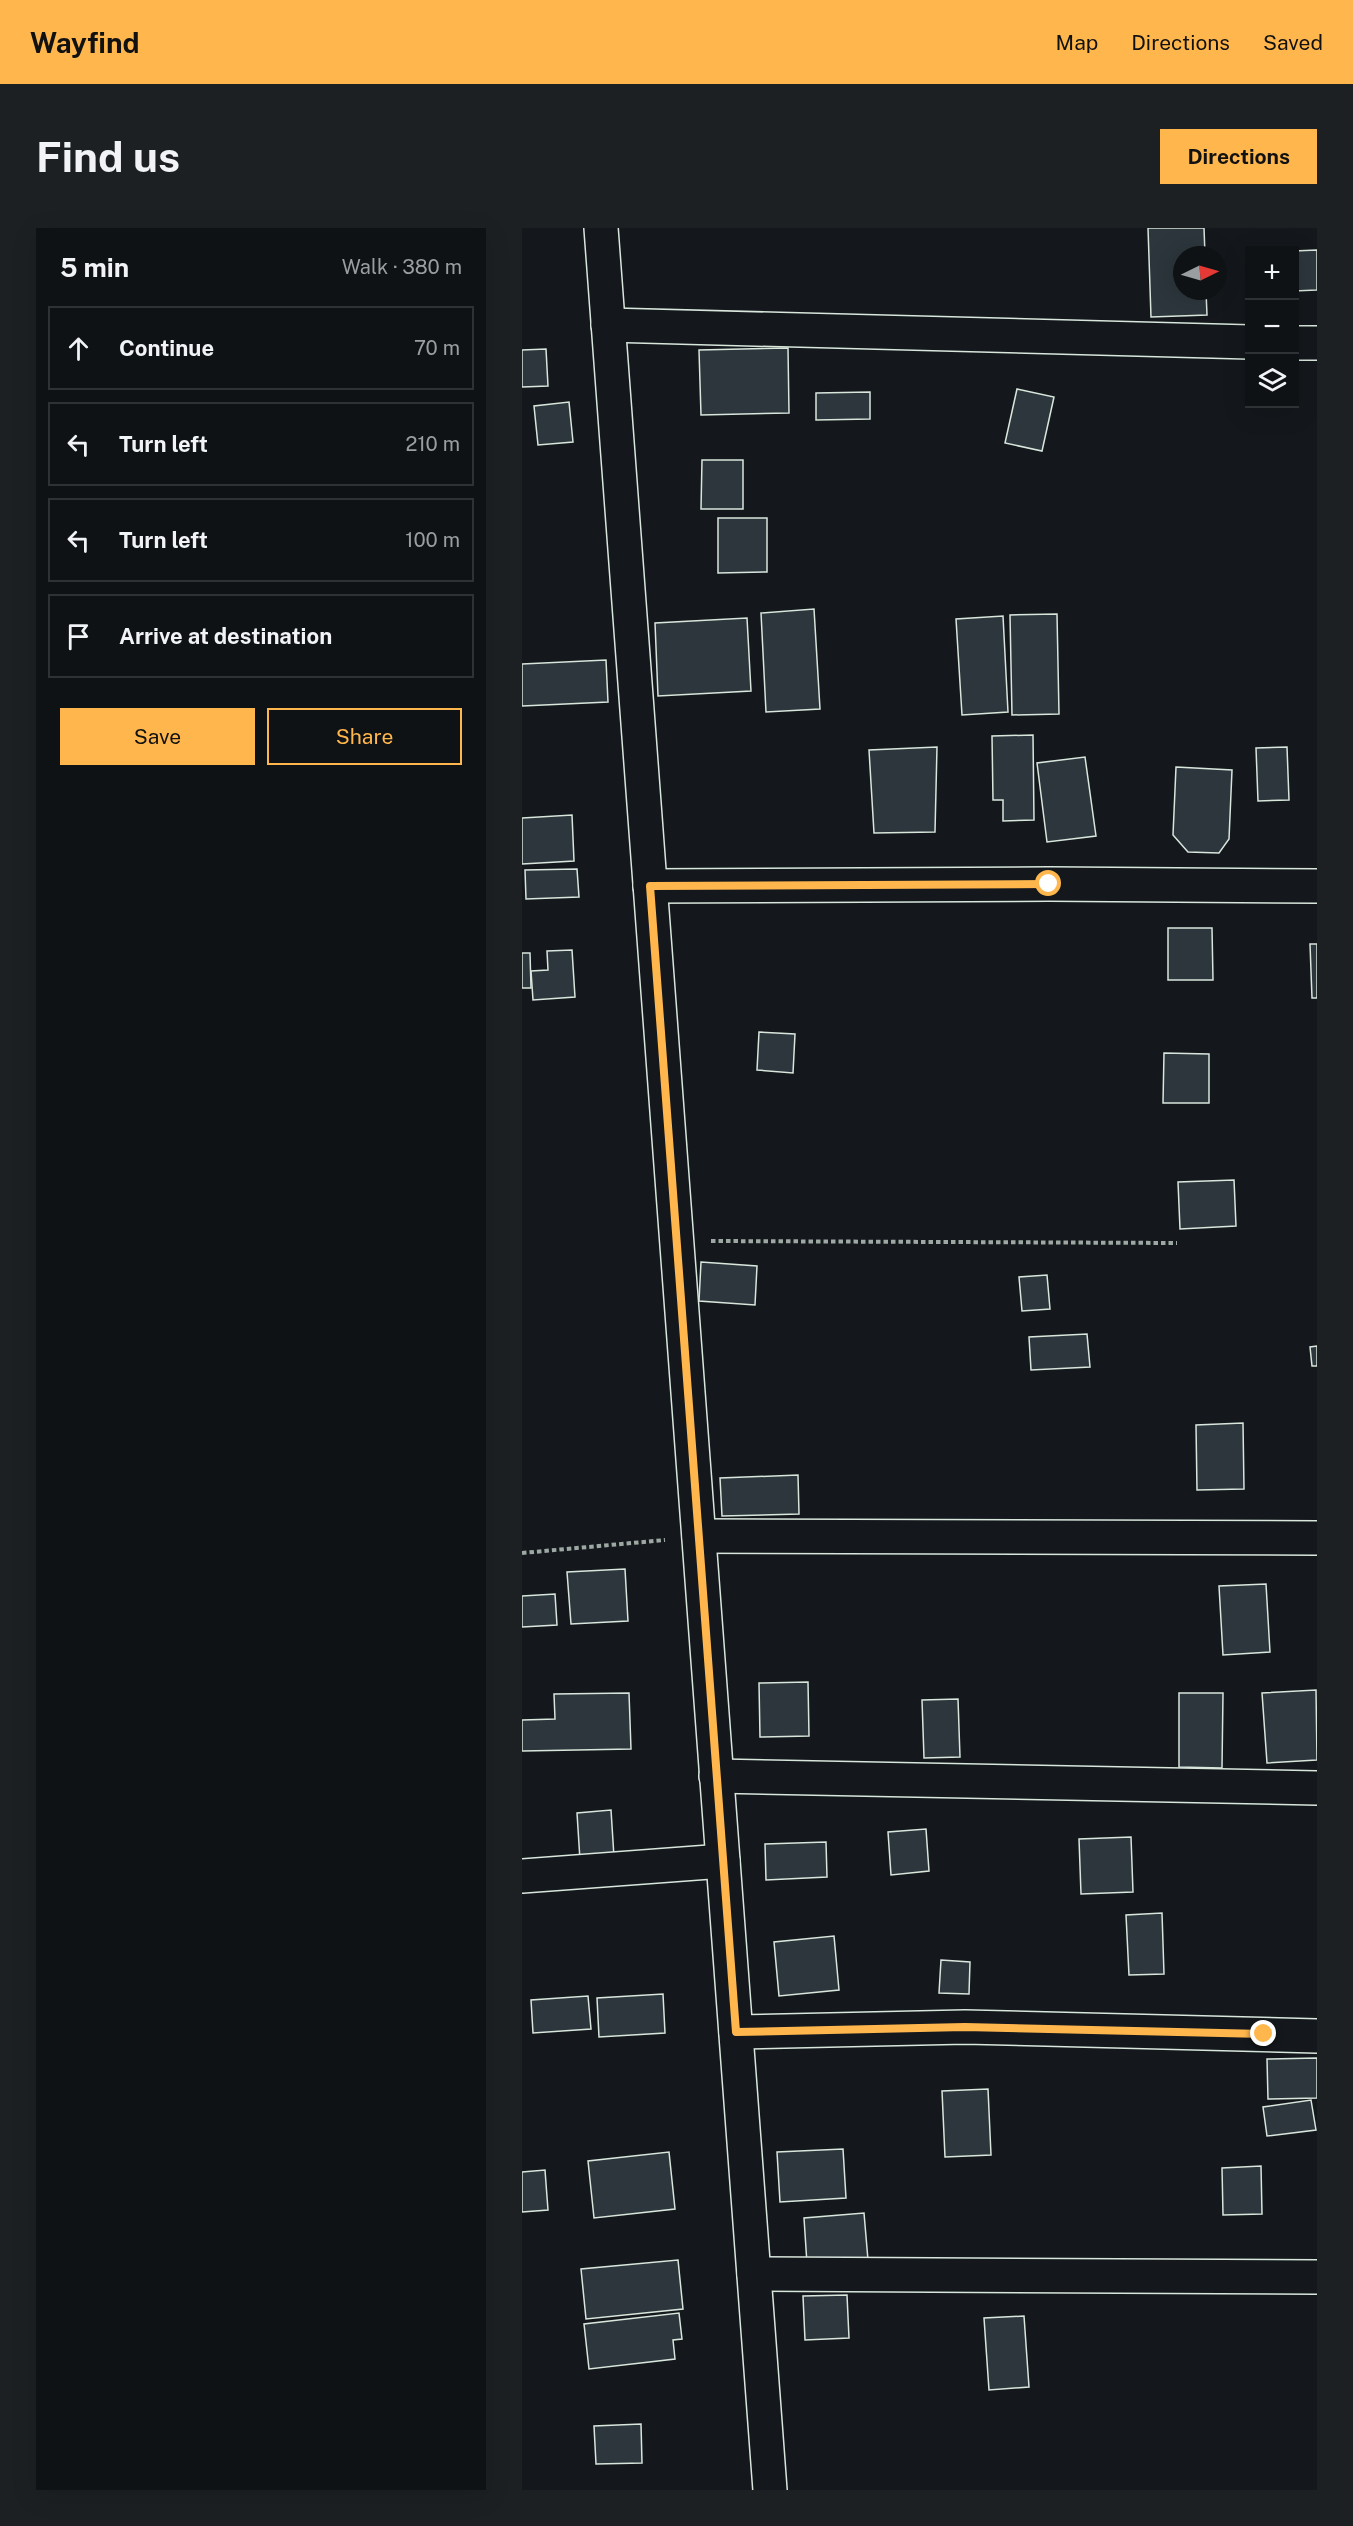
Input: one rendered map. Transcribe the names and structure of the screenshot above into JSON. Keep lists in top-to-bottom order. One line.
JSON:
{"north":"right","page":{"header":"Wayfind","nav":["Map","Directions","Saved"],"buttons":["Directions",["Save","Share"]],"title":"Find us","heading":["5 min","Walk · 380 m"],"map_buttons":["+","−"],"list":[["Continue","70 m"],["Turn left","210 m"],["Turn left","100 m"],"Arrive at destination"]}}
